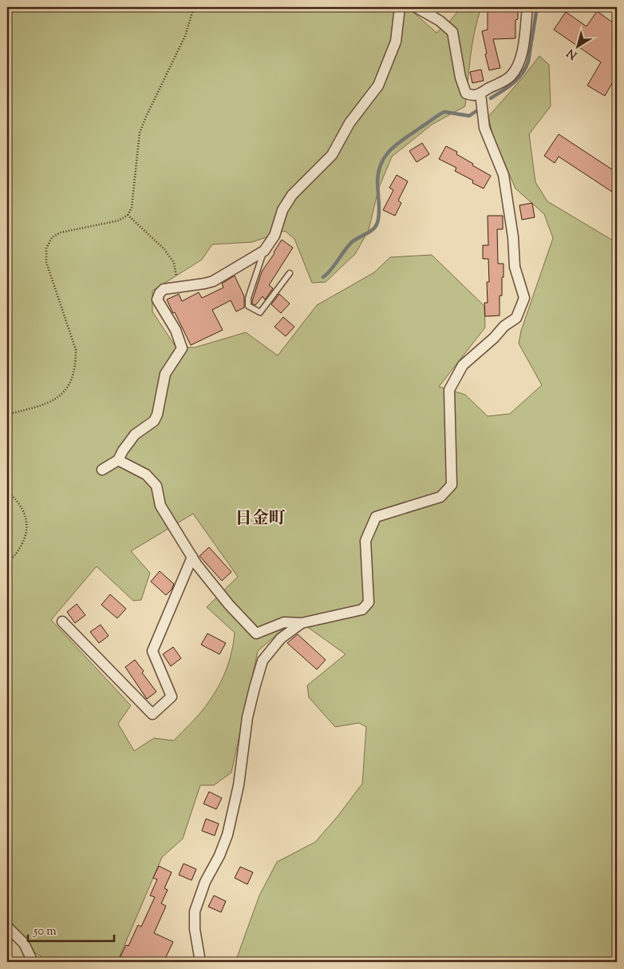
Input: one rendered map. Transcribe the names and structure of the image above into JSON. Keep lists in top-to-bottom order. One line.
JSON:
{"districts":["日金町"],"scale_bar":"50 m","north":"bottom left"}
